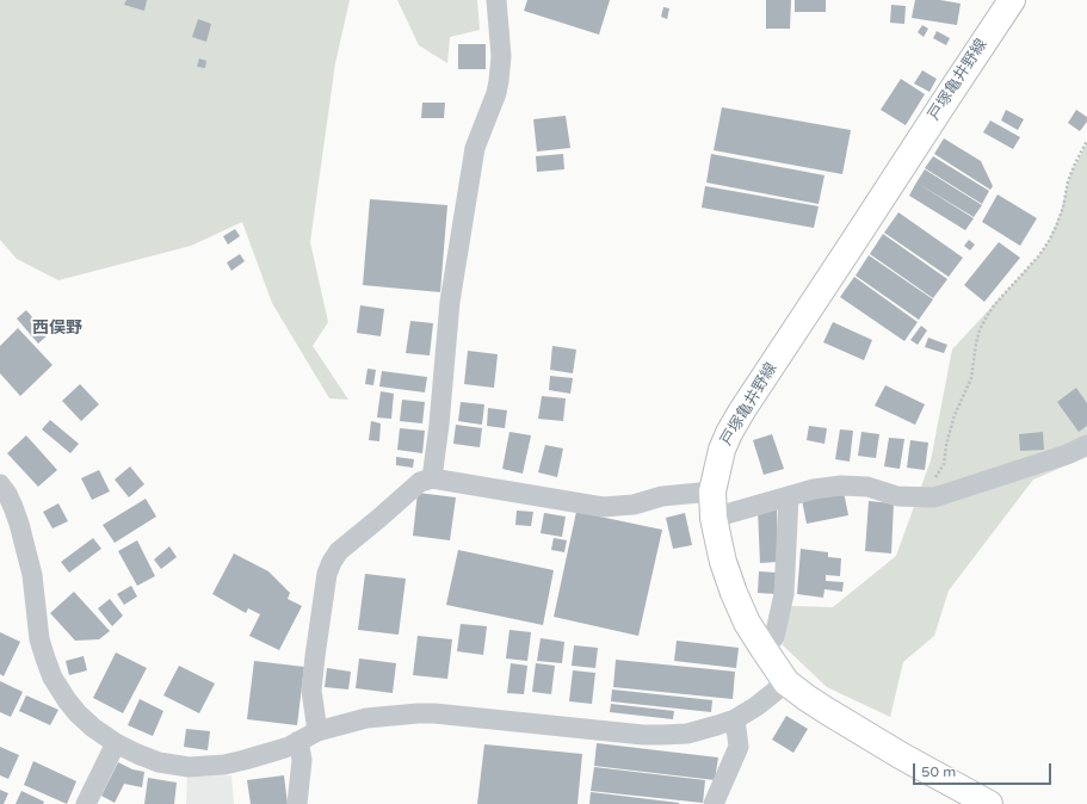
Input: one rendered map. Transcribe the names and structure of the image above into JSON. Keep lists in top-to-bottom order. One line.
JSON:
{"streets":{"main road":["戸塚亀井野線"]},"districts":["西俣野"],"scale_bar":"50 m"}
